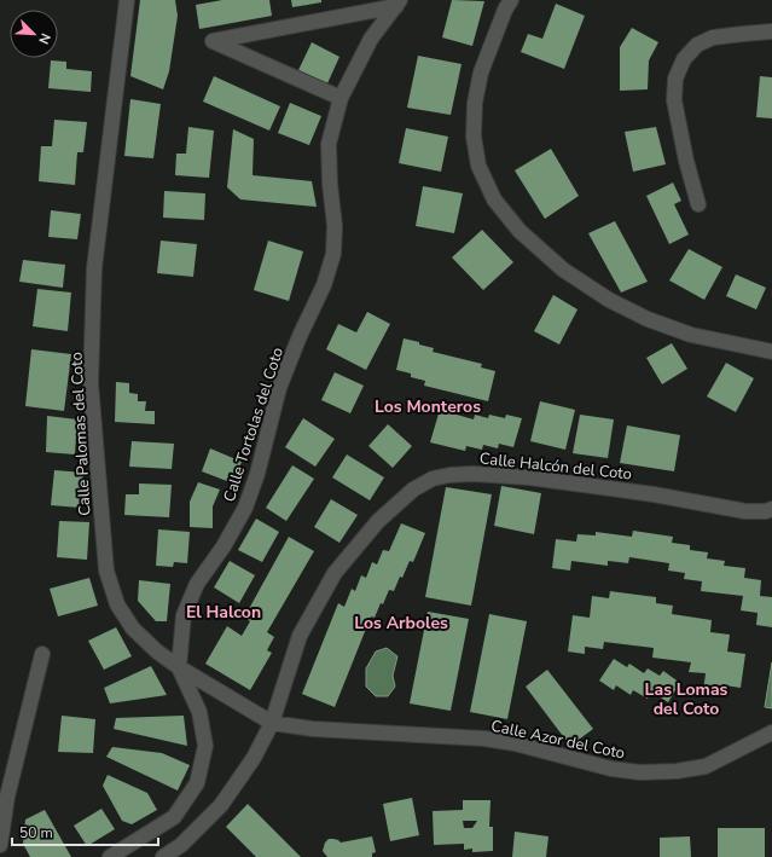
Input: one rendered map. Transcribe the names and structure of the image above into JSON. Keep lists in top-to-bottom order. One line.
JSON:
{"streets":{"street":["Calle Tortolas del Coto","Calle Palomas del Coto","Calle Halcón del Coto","Calle Azor del Coto"]},"crossings":[["Calle Tortolas del Coto","Calle Palomas del Coto"],["Calle Palomas del Coto","Calle Halcón del Coto"],["Calle Palomas del Coto","Calle Azor del Coto"],["Calle Halcón del Coto","Calle Azor del Coto"]],"districts":["Los Monteros","El Halcon","Los Arboles","Las Lomas del Coto"],"scale_bar":"50 m","north":"bottom right"}
